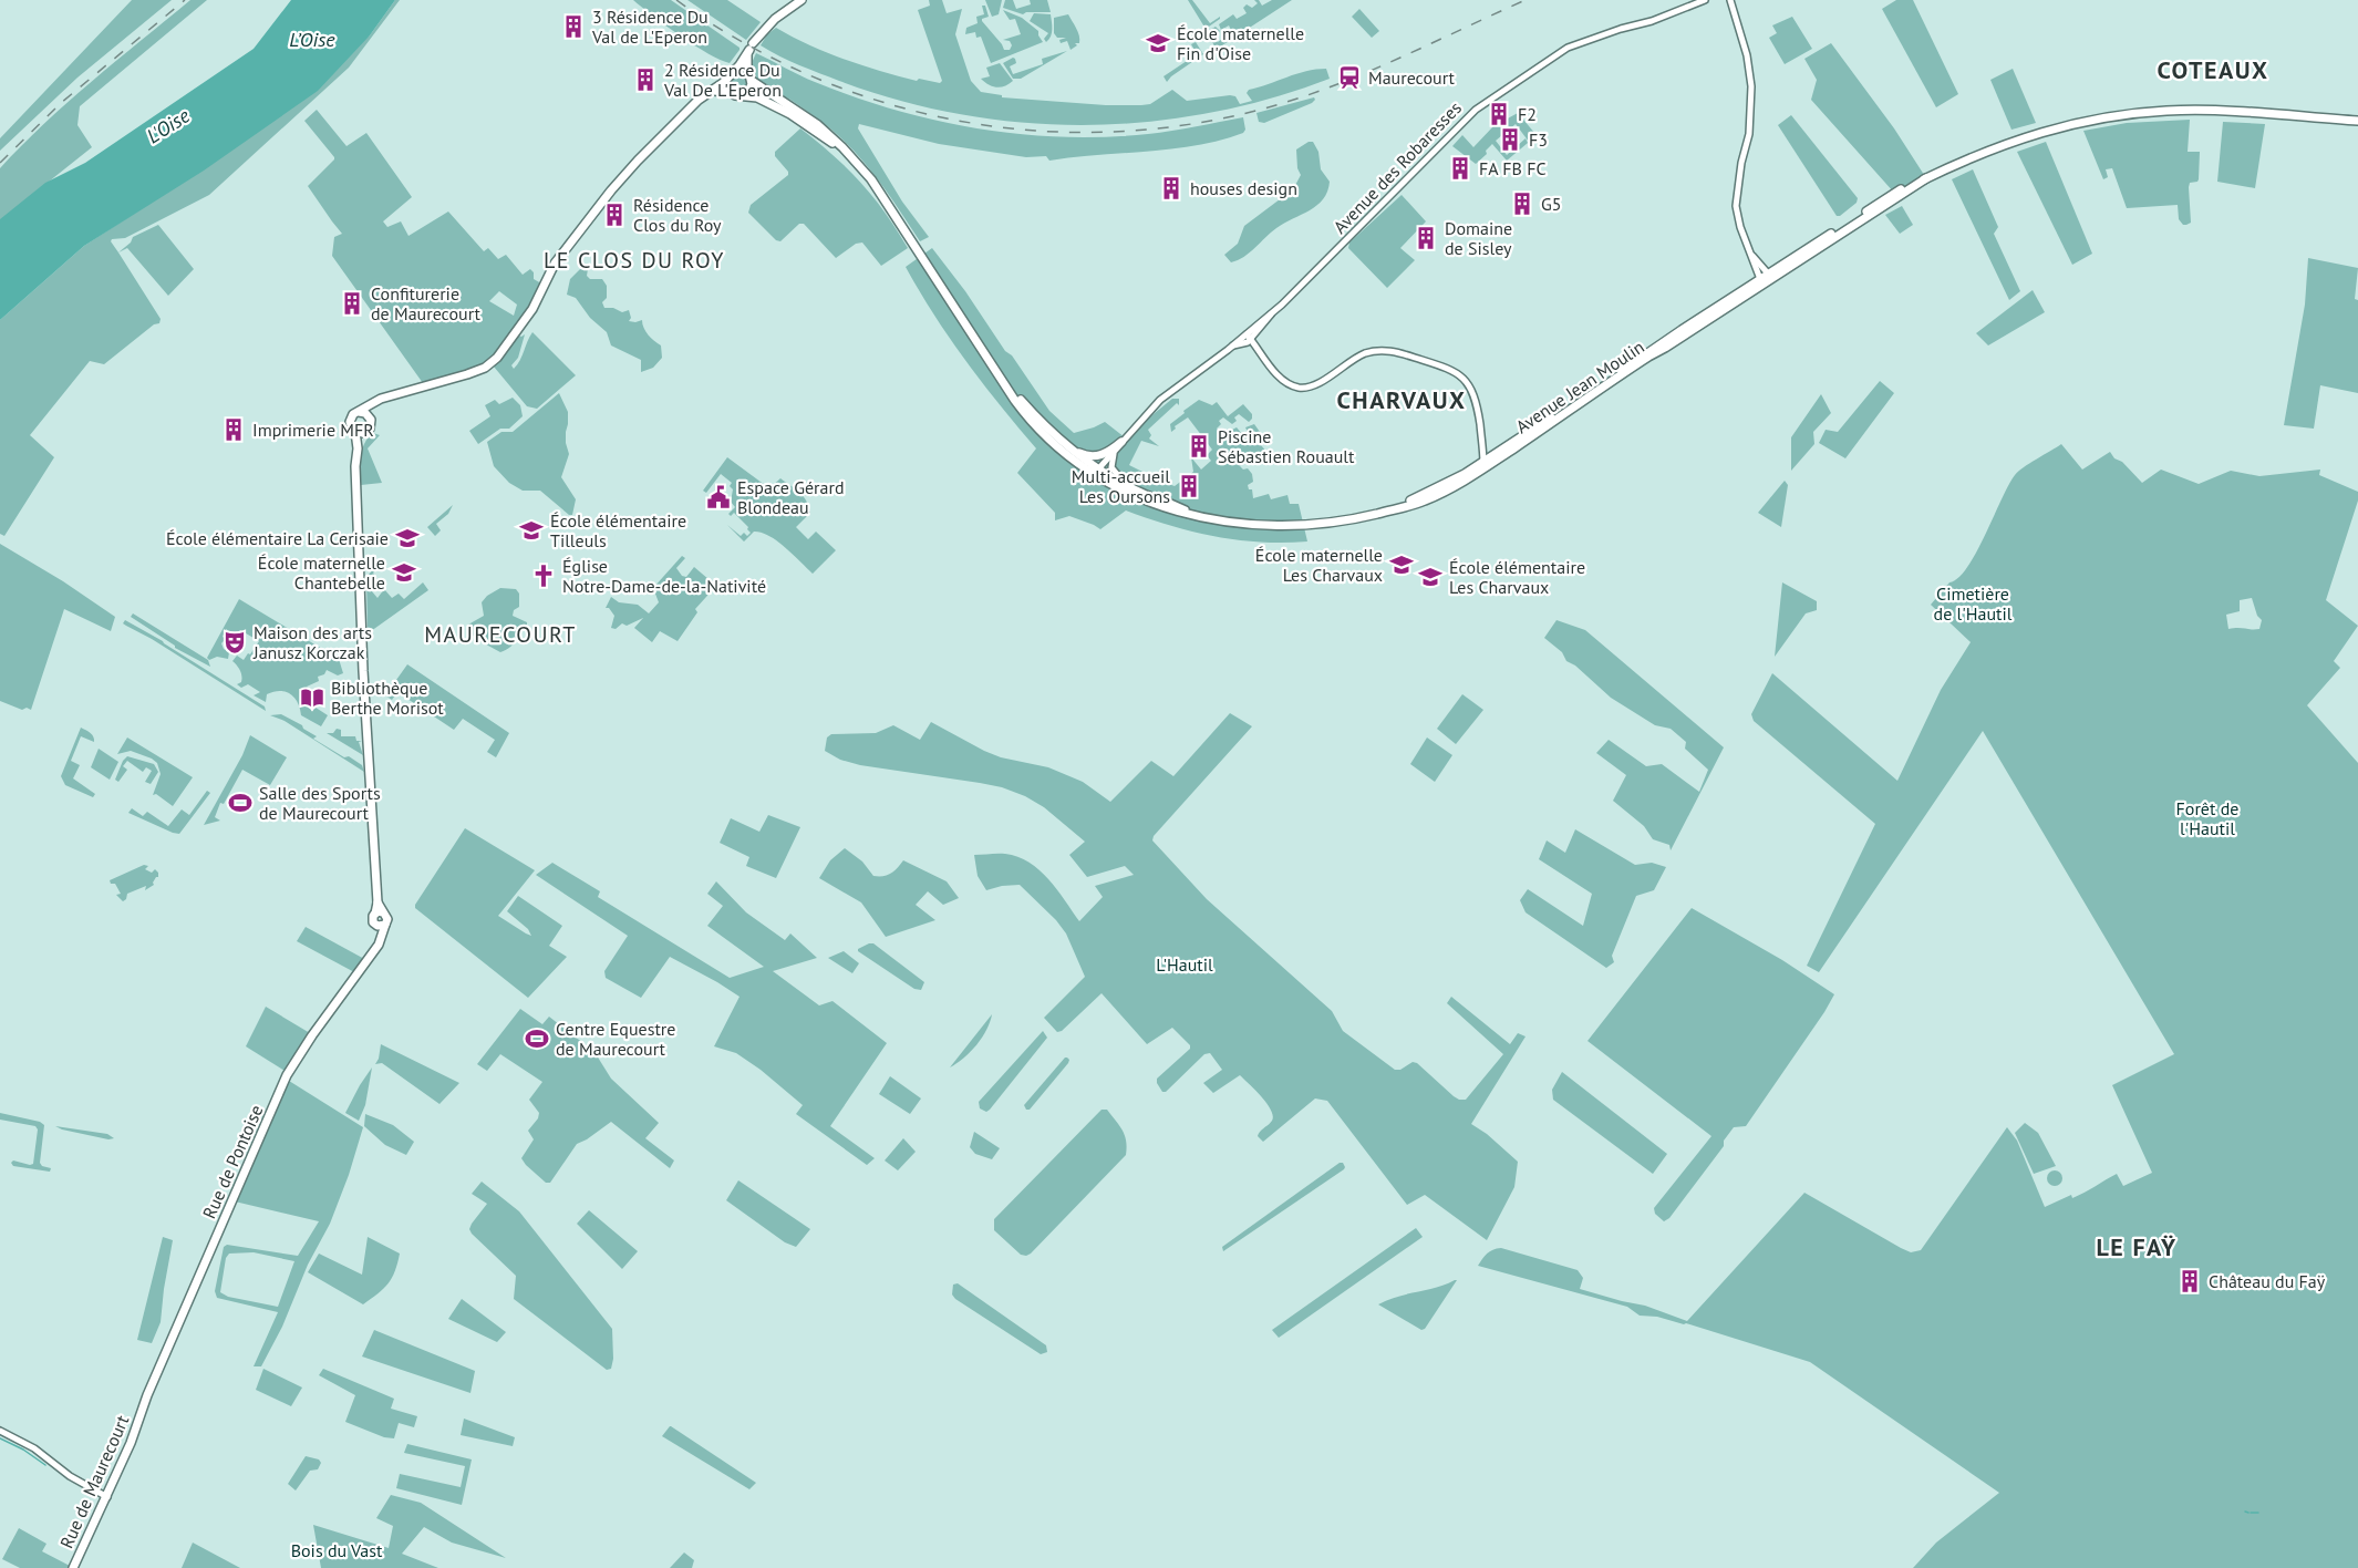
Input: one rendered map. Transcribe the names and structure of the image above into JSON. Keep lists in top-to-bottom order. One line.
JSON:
{"streets":{"main road":["Avenue Jean Moulin","Rue de Pontoise","Rue de Maurecourt"],"street":["Avenue des Robaresses"]},"crossings":[["Rue de Pontoise","Rue de Maurecourt"]],"districts":["COTEAUX","LE CLOS DU ROY","CHARVAUX","MAURECOURT","LE FAŸ"],"water":["L’Oise","L'Oise"],"parks":["Cimetière de l'Hautil","Forêt de l'Hautil","L'Hautil","Bois du Vast"],"places":{"building":["3 Résidence Du Val de L'Eperon","2 Résidence Du Val De L'Eperon","F2","F3","FA FB FC","houses design","G5","Résidence Clos du Roy","Domaine de Sisley","Confiturerie de Maurecourt","Imprimerie MFR","Piscine Sébastien Rouault","Multi-accueil Les Oursons","Château du Faÿ"],"school or university":["École maternelle Fin d'Oise","École élémentaire Tilleuls","École élémentaire La Cerisaie","École maternelle Les Charvaux","École maternelle Chantebelle","École élémentaire Les Charvaux"],"station":["Maurecourt"],"public building":["Espace Gérard Blondeau"],"church":["Église Notre-Dame-de-la-Nativité"],"theatre":["Maison des arts Janusz Korczak"],"library":["Bibliothèque Berthe Morisot"],"sports":["Salle des Sports de Maurecourt","Centre Equestre de Maurecourt"]}}
